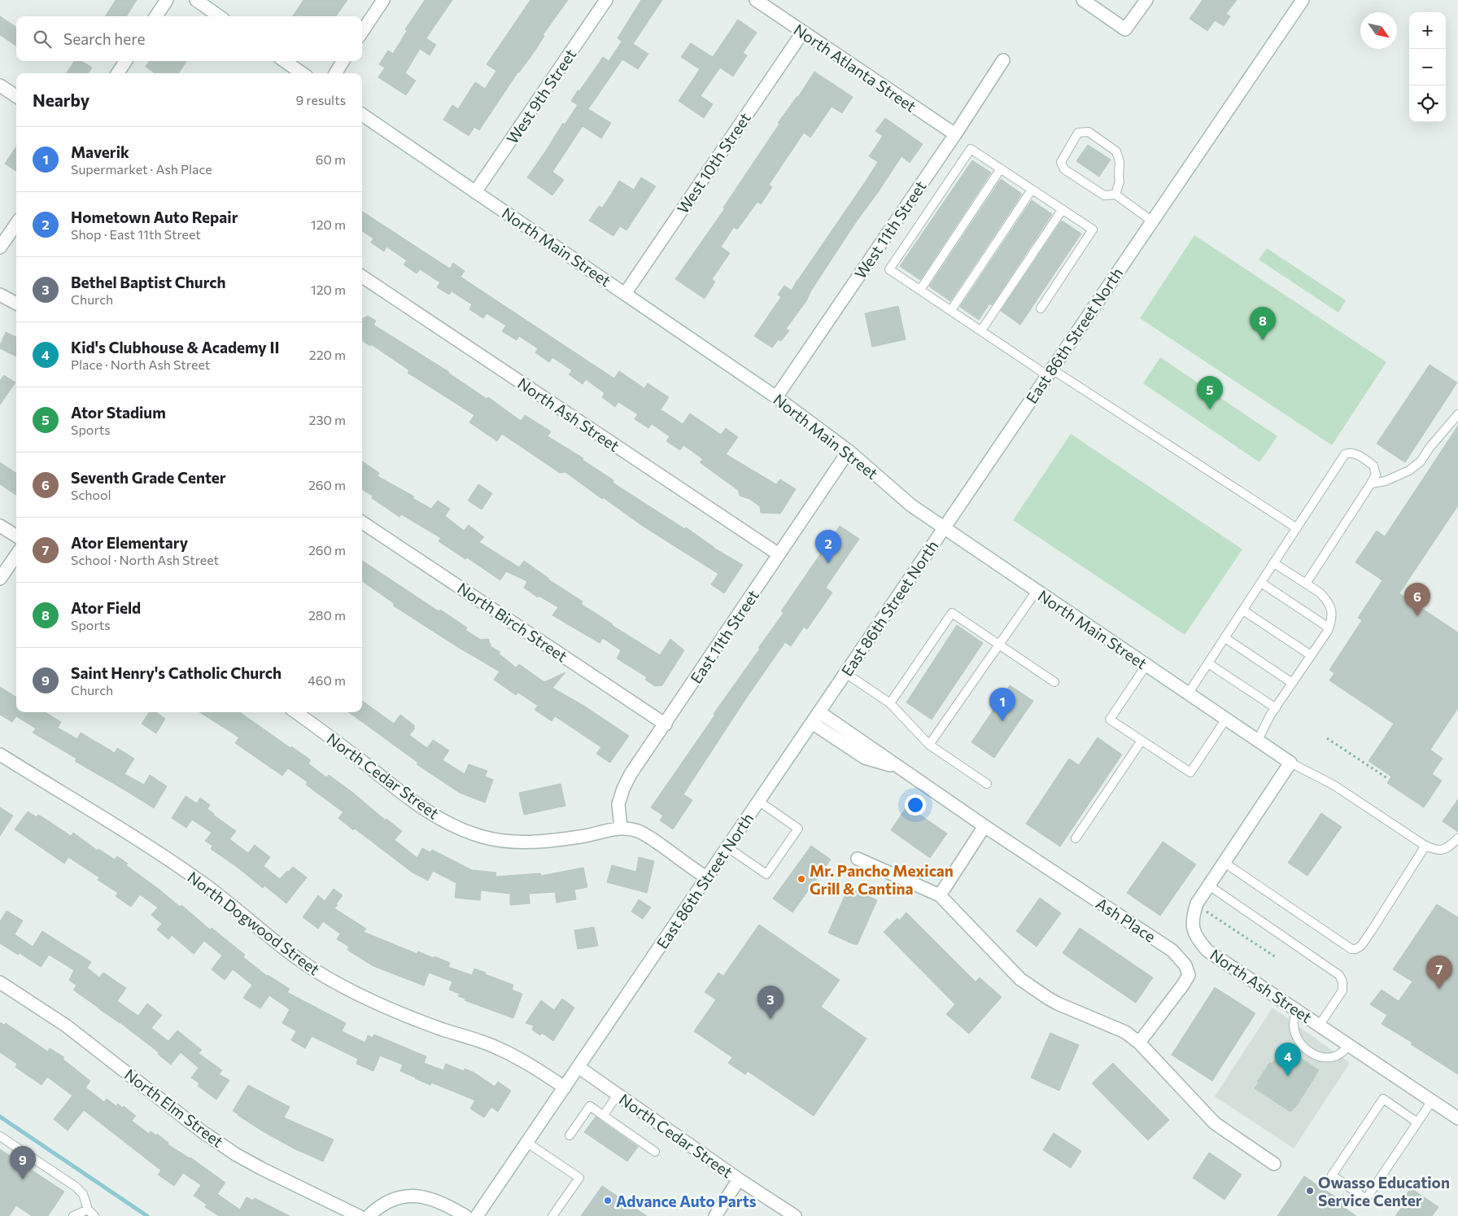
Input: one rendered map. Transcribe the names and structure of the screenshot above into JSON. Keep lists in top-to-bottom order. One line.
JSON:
{"streets":{"street":["North Atlanta Street","West 9th Street","West 10th Street","West 11th Street","North Main Street","East 86th Street North","North Ash Street","North Birch Street","East 11th Street","North Cedar Street","Ash Place","North Dogwood Street","North Elm Street"]},"crossings":[["North Atlanta Street","West 10th Street"],["North Atlanta Street","West 11th Street"],["West 9th Street","North Main Street"],["West 10th Street","North Main Street"],["West 11th Street","North Main Street"],["North Main Street","East 86th Street North"],["North Main Street","North Ash Street"],["North Main Street","East 11th Street"],["East 86th Street North","North Cedar Street"],["East 86th Street North","Ash Place"],["East 86th Street North","North Dogwood Street"],["North Ash Street","East 11th Street"],["North Birch Street","East 11th Street"],["East 11th Street","North Cedar Street"]],"places":["Mr. Pancho Mexican Grill & Cantina","Owasso Education Service Center","Advance Auto Parts"],"north":"bottom right","page":{"map_buttons":["+","−"],"search":"Search here","heading":["Nearby","9 results"],"list":[{"mark":"1","name":"Maverik","note":"Supermarket · Ash Place","value":"60 m"},{"mark":"2","name":"Hometown Auto Repair","note":"Shop · East 11th Street","value":"120 m"},{"mark":"3","name":"Bethel Baptist Church","note":"Church","value":"120 m"},{"mark":"4","name":"Kid's Clubhouse & Academy II","note":"Place · North Ash Street","value":"220 m"},{"mark":"5","name":"Ator Stadium","note":"Sports","value":"230 m"},{"mark":"6","name":"Seventh Grade Center","note":"School","value":"260 m"},{"mark":"7","name":"Ator Elementary","note":"School · North Ash Street","value":"260 m"},{"mark":"8","name":"Ator Field","note":"Sports","value":"280 m"},{"mark":"9","name":"Saint Henry's Catholic Church","note":"Church","value":"460 m"}],"pins":["8","5","2","6","1","7","3","4","9"]}}
